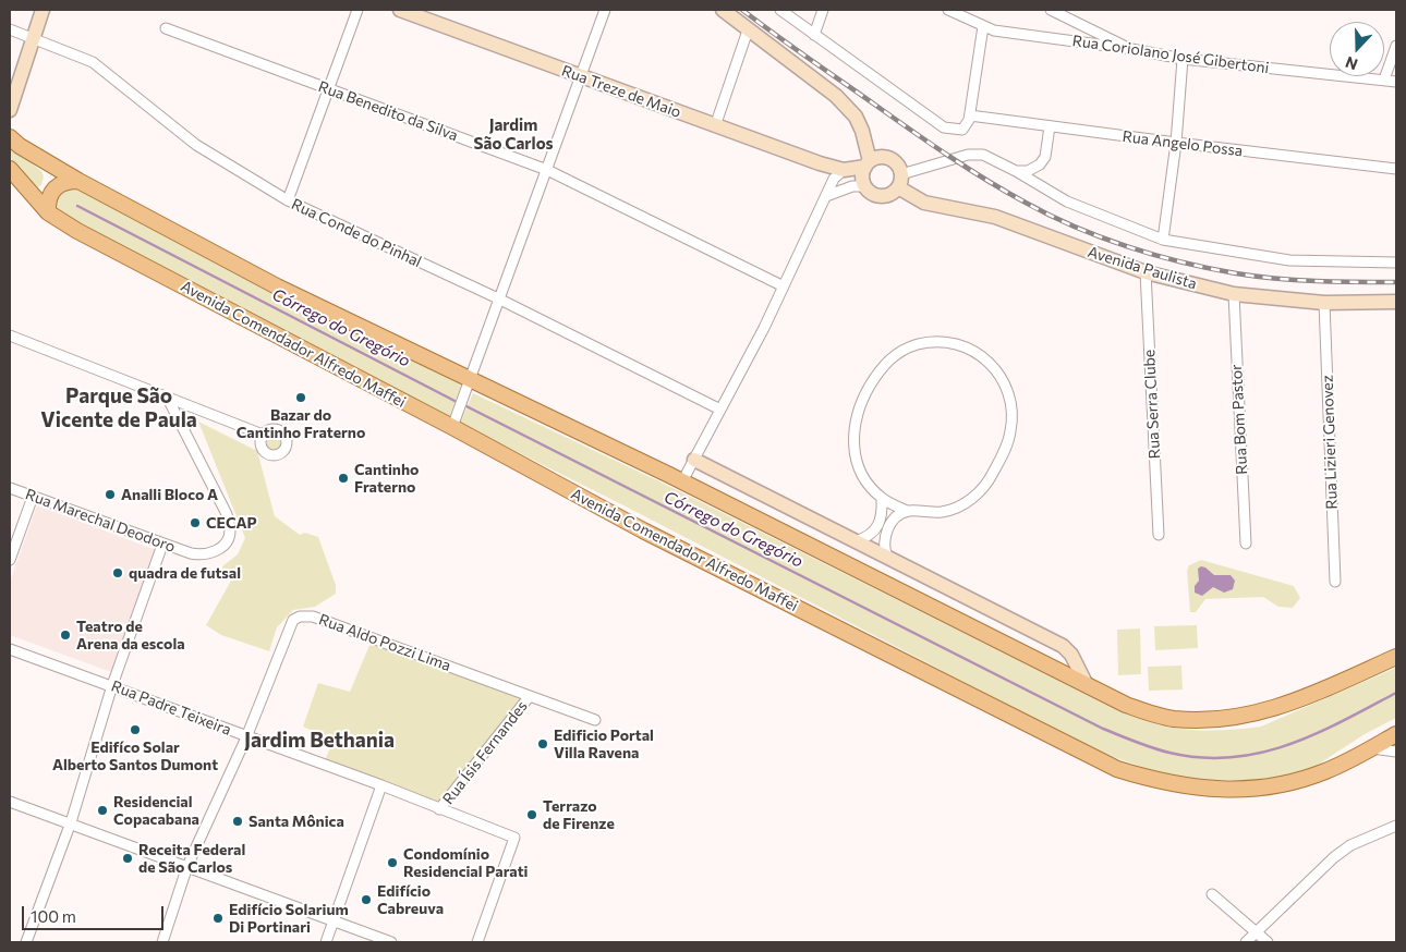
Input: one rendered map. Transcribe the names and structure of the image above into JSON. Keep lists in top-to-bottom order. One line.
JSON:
{"streets":{"main road":["Avenida Comendador Alfredo Maffei"],"street":["Rua Coriolano José Gibertoni","Rua Treze de Maio","Rua Benedito da Silva","Rua Angelo Possa","Rua Conde do Pinhal","Avenida Paulista","Rua Serra Clube","Rua Bom Pastor","Rua Lizieri Genovez","Rua Marechal Deodoro","Rua Aldo Pozzi Lima","Rua Padre Teixeira","Rua Ísis Fernandes"]},"crossings":[["Rua Treze de Maio","Avenida Paulista"],["Avenida Paulista","Rua Serra Clube"],["Avenida Paulista","Rua Bom Pastor"],["Avenida Paulista","Rua Lizieri Genovez"],["Rua Aldo Pozzi Lima","Rua Padre Teixeira"],["Rua Aldo Pozzi Lima","Rua Ísis Fernandes"],["Rua Padre Teixeira","Rua Ísis Fernandes"]],"districts":["Jardim São Carlos","Parque São Vicente de Paula","Jardim Bethania"],"water":["Córrego do Gregório"],"places":["Bazar do Cantinho Fraterno","Cantinho Fraterno","Analli Bloco A","CECAP","quadra de futsal","Teatro de Arena da escola","Edifíco Solar Alberto Santos Dumont","Edificio Portal Villa Ravena","Residencial Copacabana","Terrazo de Firenze","Santa Mônica","Receita Federal de São Carlos","Condomínio Residencial Parati","Edifício Cabreuva","Edifício Solarium Di Portinari"],"scale_bar":"100 m","north":"bottom"}
